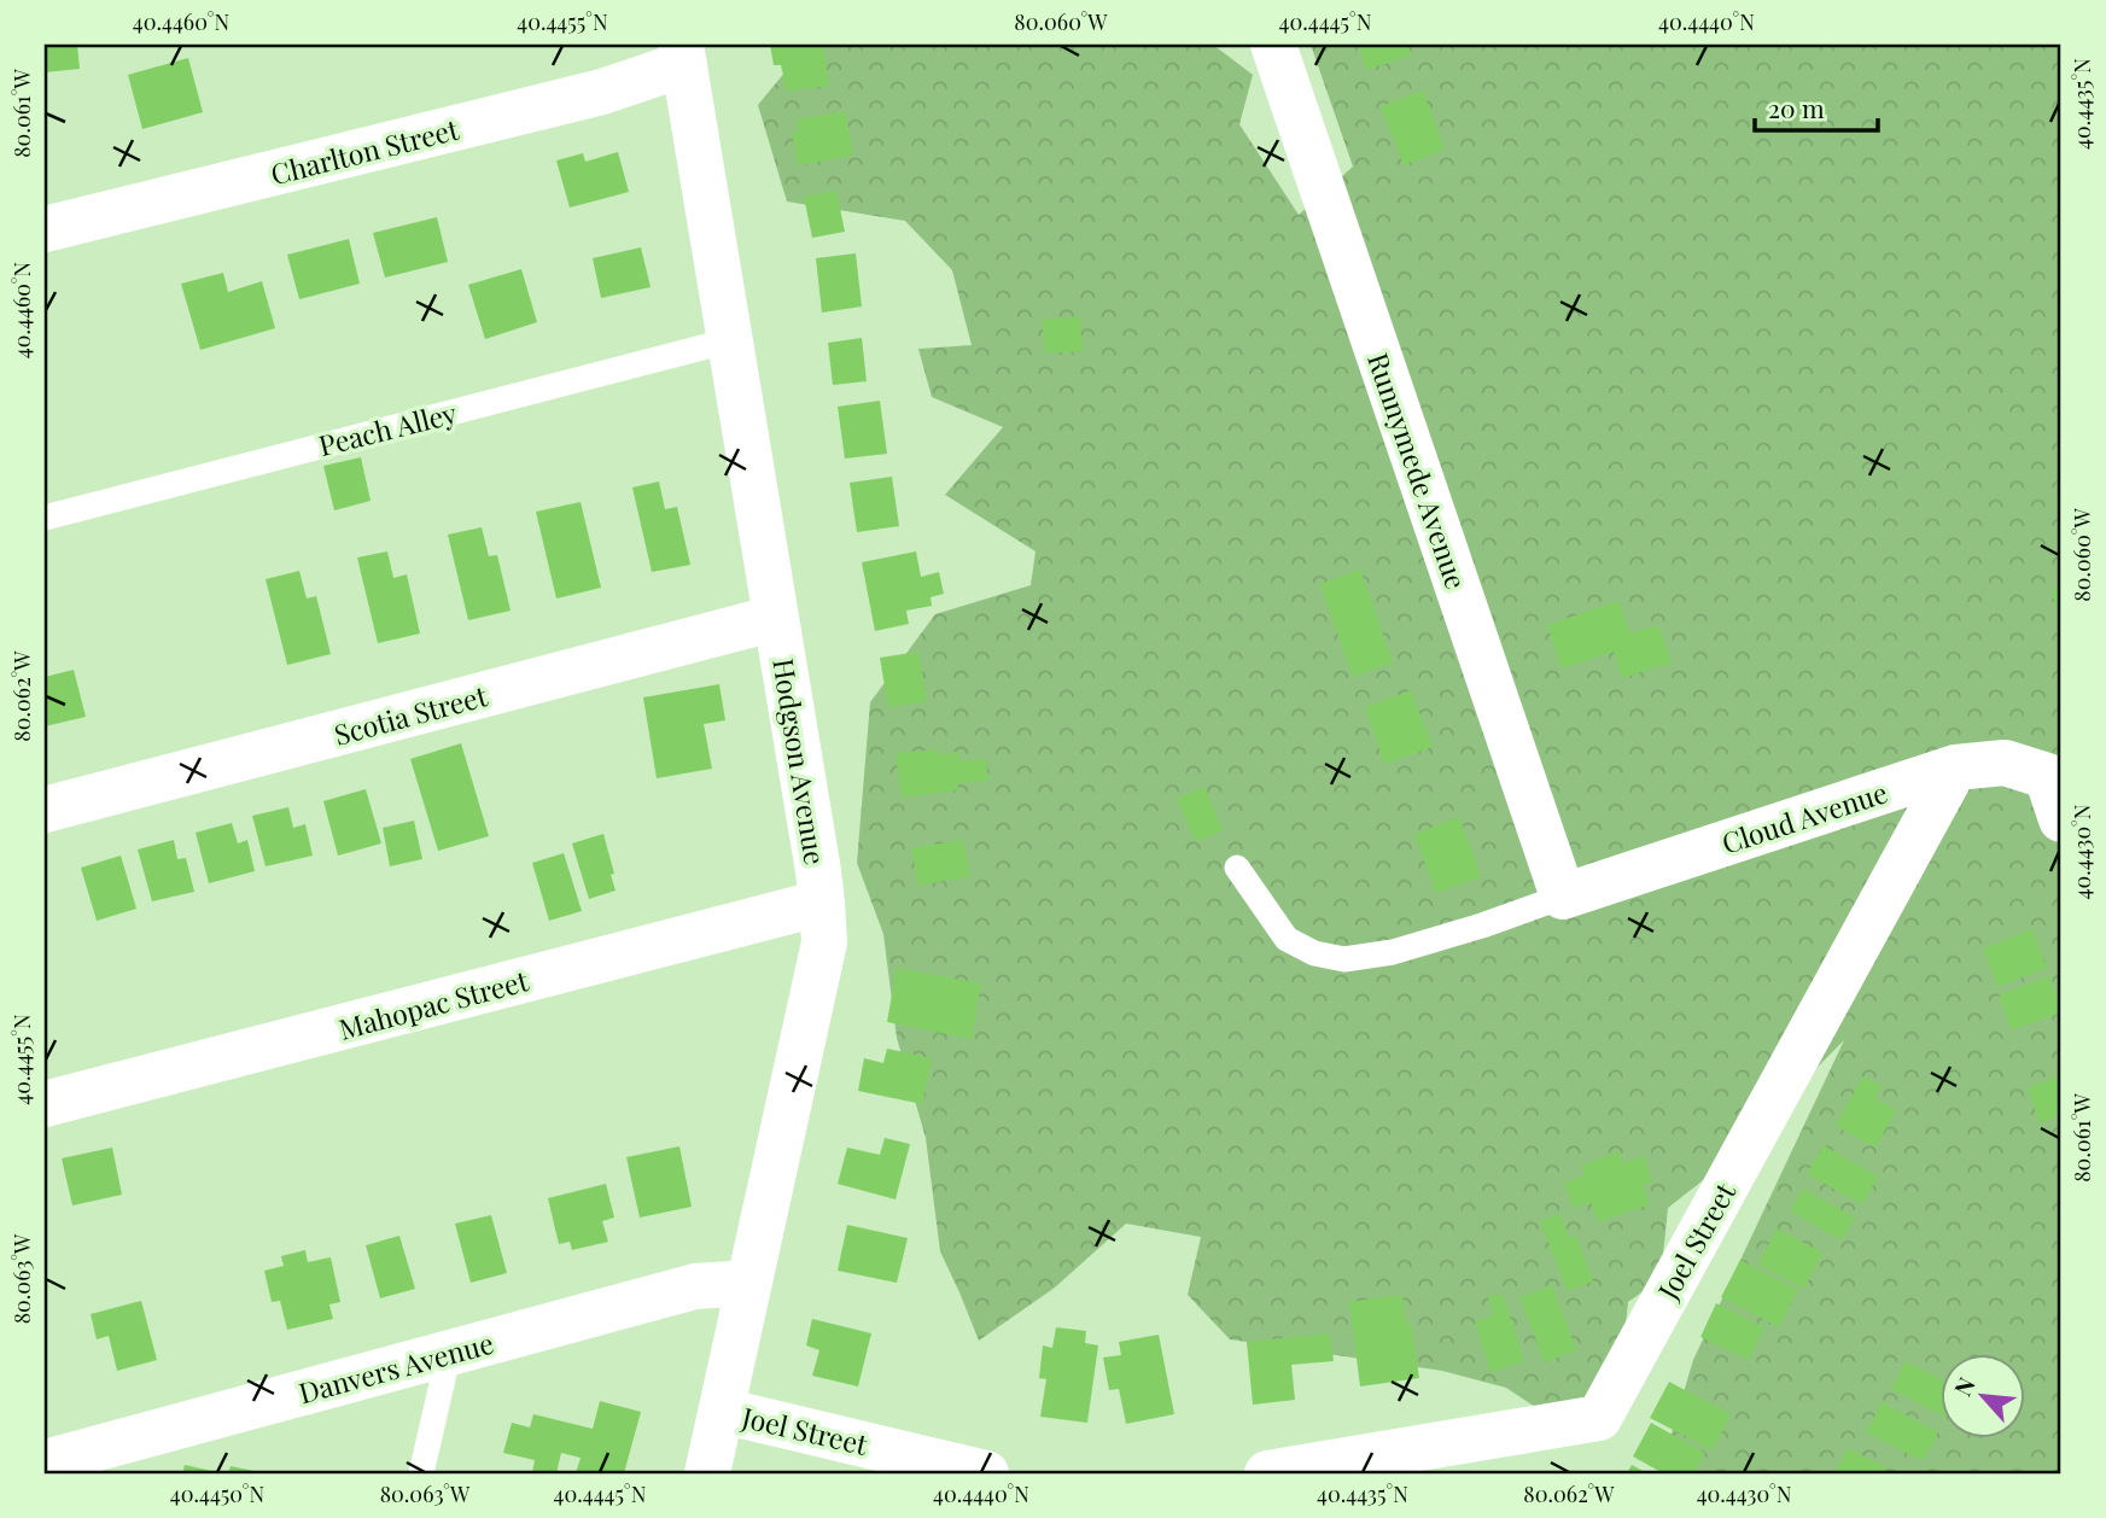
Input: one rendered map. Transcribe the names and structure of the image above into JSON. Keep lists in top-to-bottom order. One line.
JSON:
{"streets":{"street":["Charlton Street","Runnymede Avenue","Scotia Street","Hodgson Avenue","Cloud Avenue","Mahopac Street","Joel Street","Danvers Avenue"],"lane":["Peach Alley"]},"crossings":[["Charlton Street","Hodgson Avenue"],["Peach Alley","Hodgson Avenue"],["Runnymede Avenue","Cloud Avenue"],["Scotia Street","Hodgson Avenue"],["Hodgson Avenue","Mahopac Street"],["Hodgson Avenue","Joel Street"],["Hodgson Avenue","Danvers Avenue"],["Cloud Avenue","Joel Street"]],"scale_bar":"20 m","north":"top left","coordinates":["40.4460°N","40.4455°N","80.060°W","40.4445°N","40.4440°N","40.4435°N","80.061°W","80.062°W","40.4430°N","80.063°W","40.4450°N"]}
